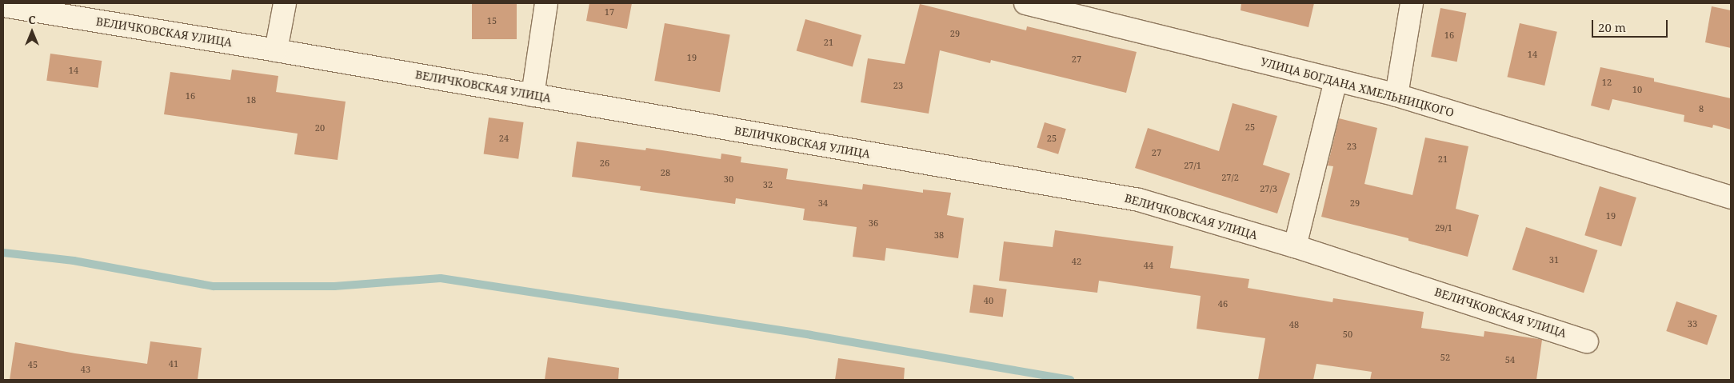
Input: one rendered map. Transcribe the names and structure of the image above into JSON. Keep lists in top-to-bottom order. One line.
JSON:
{"streets":{"street":["ВЕЛИЧКОВСКАЯ УЛИЦА","УЛИЦА БОГДАНА ХМЕЛЬНИЦКОГО"]},"house_numbers":["17","15","29","16","21","14","19","27","14","12","23","10","16","18","8","25","20","24","25","23","27","21","26","27/1","28","27/2","30","32","27/3","34","29","19","36","29/1","38","31","42","44","40","46","33","48","50","52","54","41","45","43"],"scale_bar":"20 m","north":"top"}
